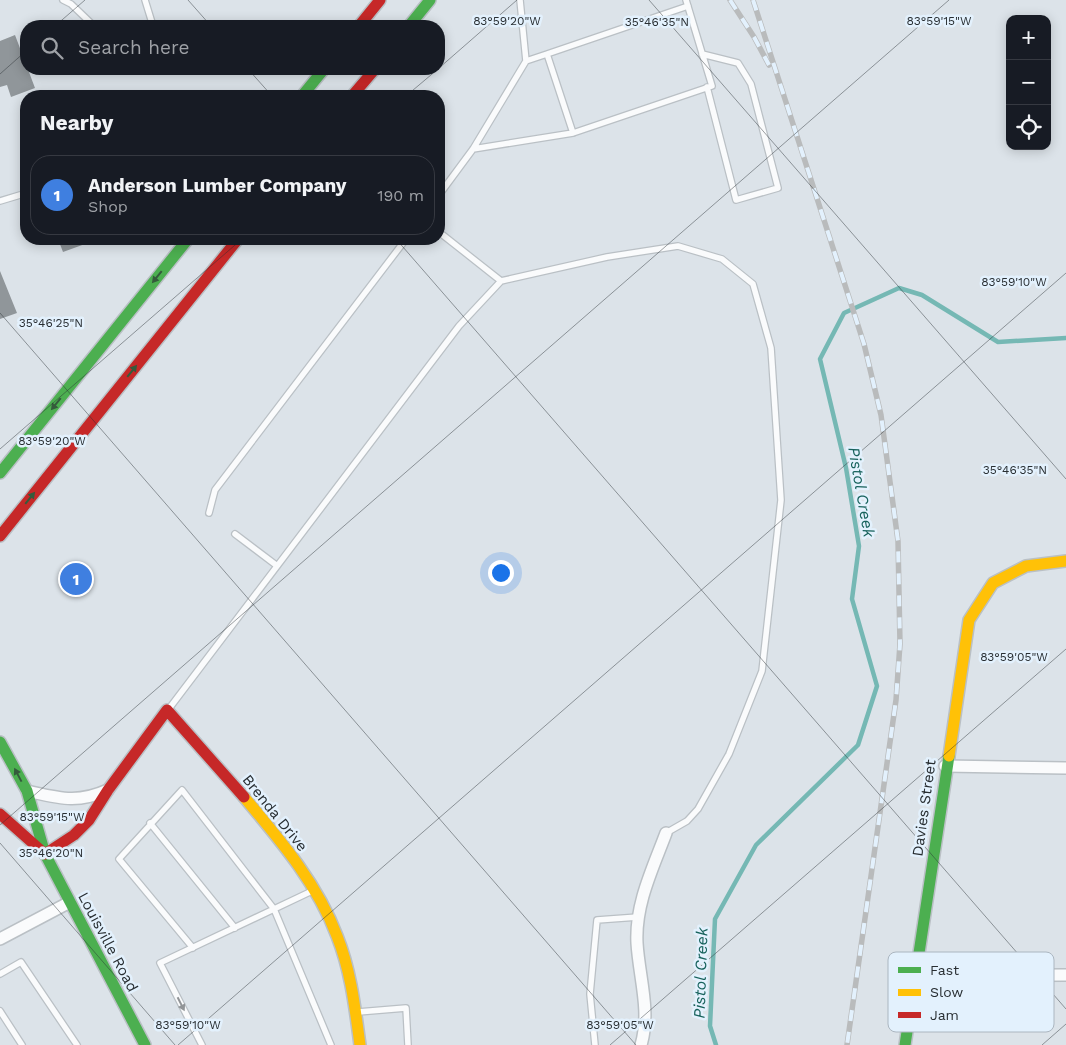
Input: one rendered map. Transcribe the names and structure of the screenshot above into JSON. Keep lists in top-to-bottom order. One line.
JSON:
{"streets":{"main road":["Davies Street","Brenda Drive","Louisville Road"]},"water":["Pistol Creek"],"legend":["Fast","Slow","Jam"],"page":{"map_buttons":["+","−"],"search":"Search here","heading":"Nearby","list":[{"mark":"1","name":"Anderson Lumber Company","note":"Shop","value":"190 m"}],"pins":"1"},"coordinates":["83°59'20\"W","83°59'15\"W","35°46'35\"N","83°59'10\"W","35°46'25\"N","83°59'05\"W","35°46'20\"N"]}
